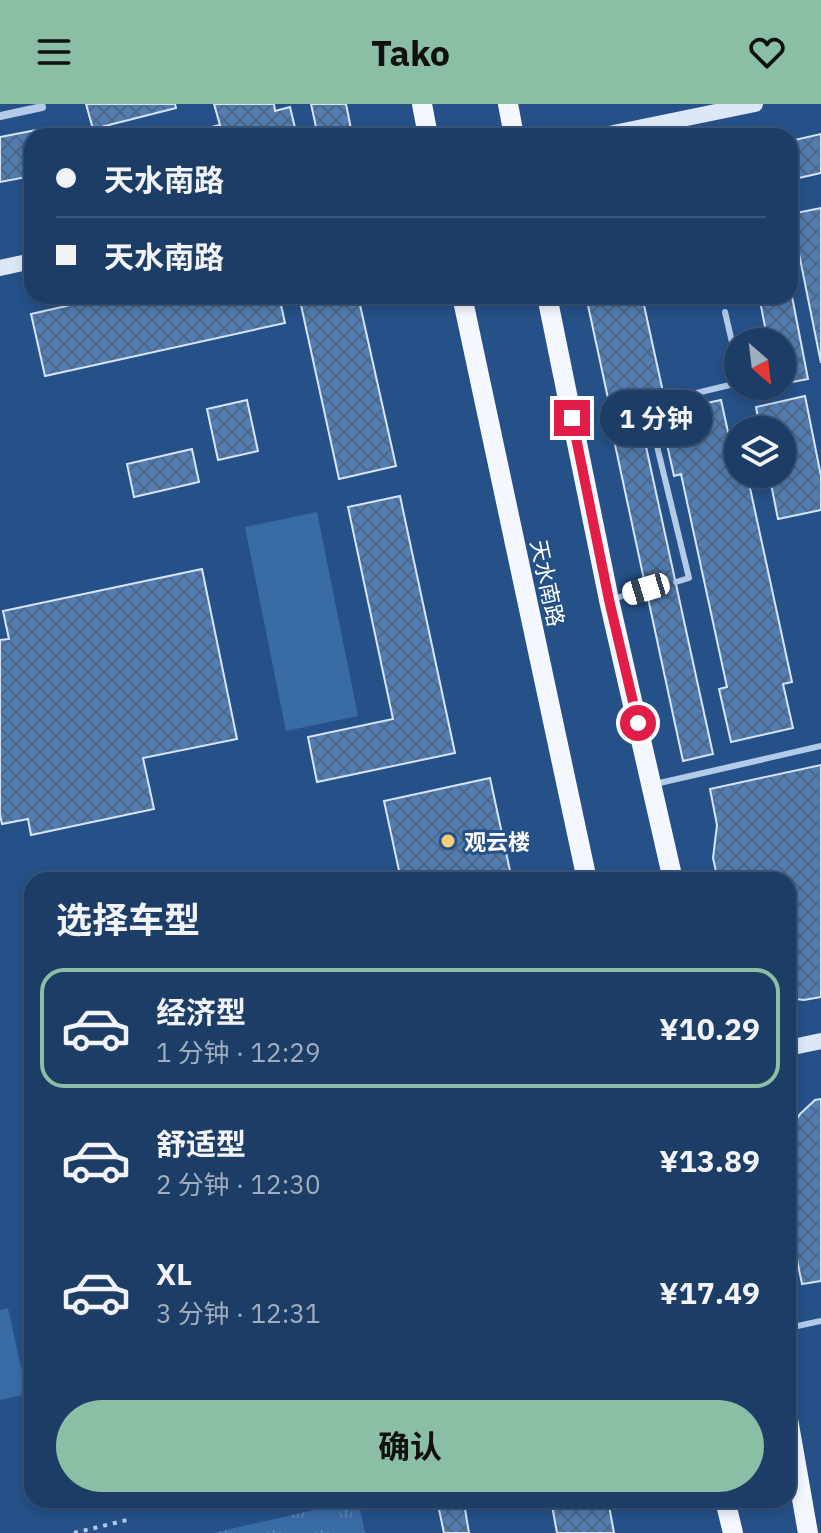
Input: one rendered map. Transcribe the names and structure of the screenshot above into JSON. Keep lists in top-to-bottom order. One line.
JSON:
{"streets":{"main road":["天水南路"]},"places":["观云楼"],"north":"bottom right","page":{"header":"Tako","banner":["天水南路","天水南路"],"bubble":"1 分钟","heading":"选择车型","list":[{"name":"经济型","note":"1 分钟 · 12:29","value":"¥10.29"},{"name":"舒适型","note":"2 分钟 · 12:30","value":"¥13.89"},{"name":"XL","note":"3 分钟 · 12:31","value":"¥17.49"}],"buttons":"确认"}}
